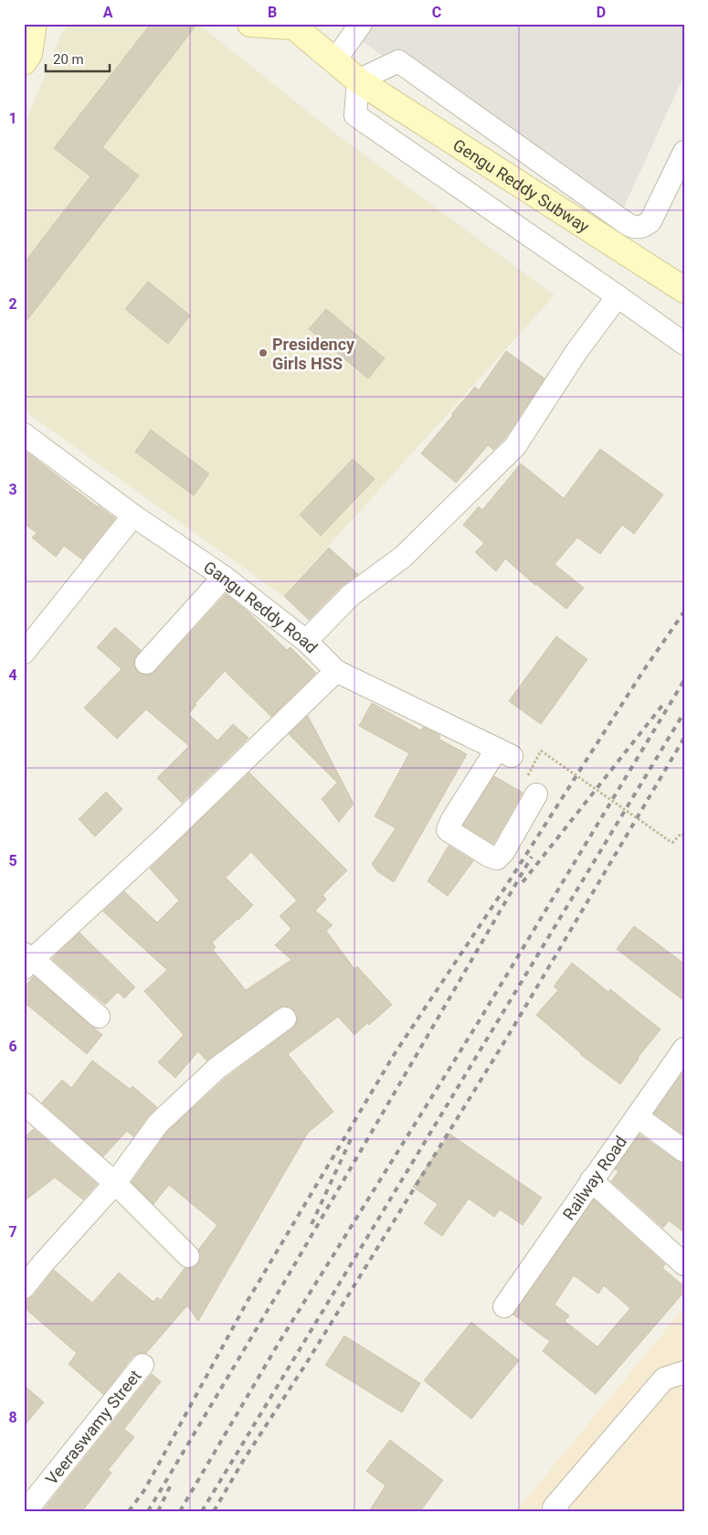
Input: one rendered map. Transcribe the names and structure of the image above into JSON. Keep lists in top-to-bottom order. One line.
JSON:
{"streets":{"main road":["Gengu Reddy Subway"],"street":["Gangu Reddy Road","Railway Road","Veeraswamy Street"]},"places":["Presidency Girls HSS"],"scale_bar":"20 m","grid":{"columns":["A","B","C","D"],"rows":["1","2","3","4","5","6","7","8"]}}
